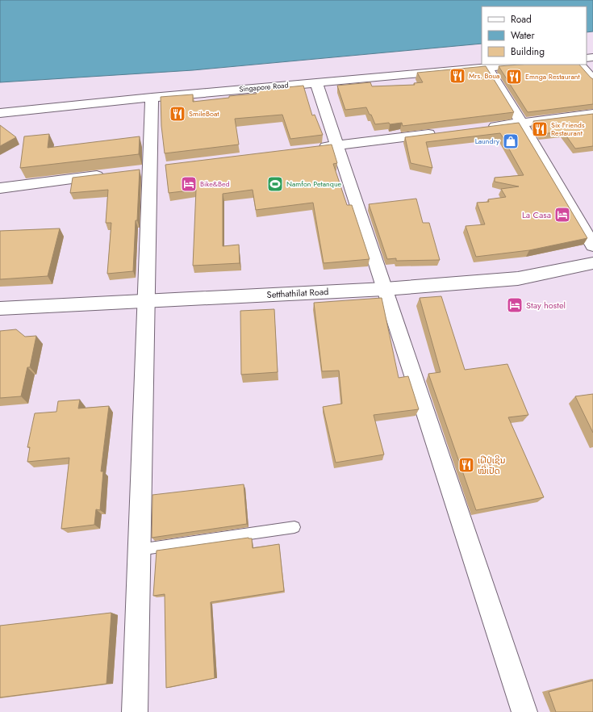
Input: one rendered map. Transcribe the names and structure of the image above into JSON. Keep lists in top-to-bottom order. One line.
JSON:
{"streets":{"street":["Singapore Road","Setthathilat Road"]},"places":{"restaurant":["Mrs. Boua","Emnga Restaurant","SmileBoat","Six Friends Restaurant","ເຝີປູ່ເຊີນ ໝີ່ເປັດ"],"shop":["Laundry"],"hotel":["Bike&Bed","La Casa","Stay hostel"],"sports":["Namfon Petanque"]},"legend":["Road","Water","Building"]}
